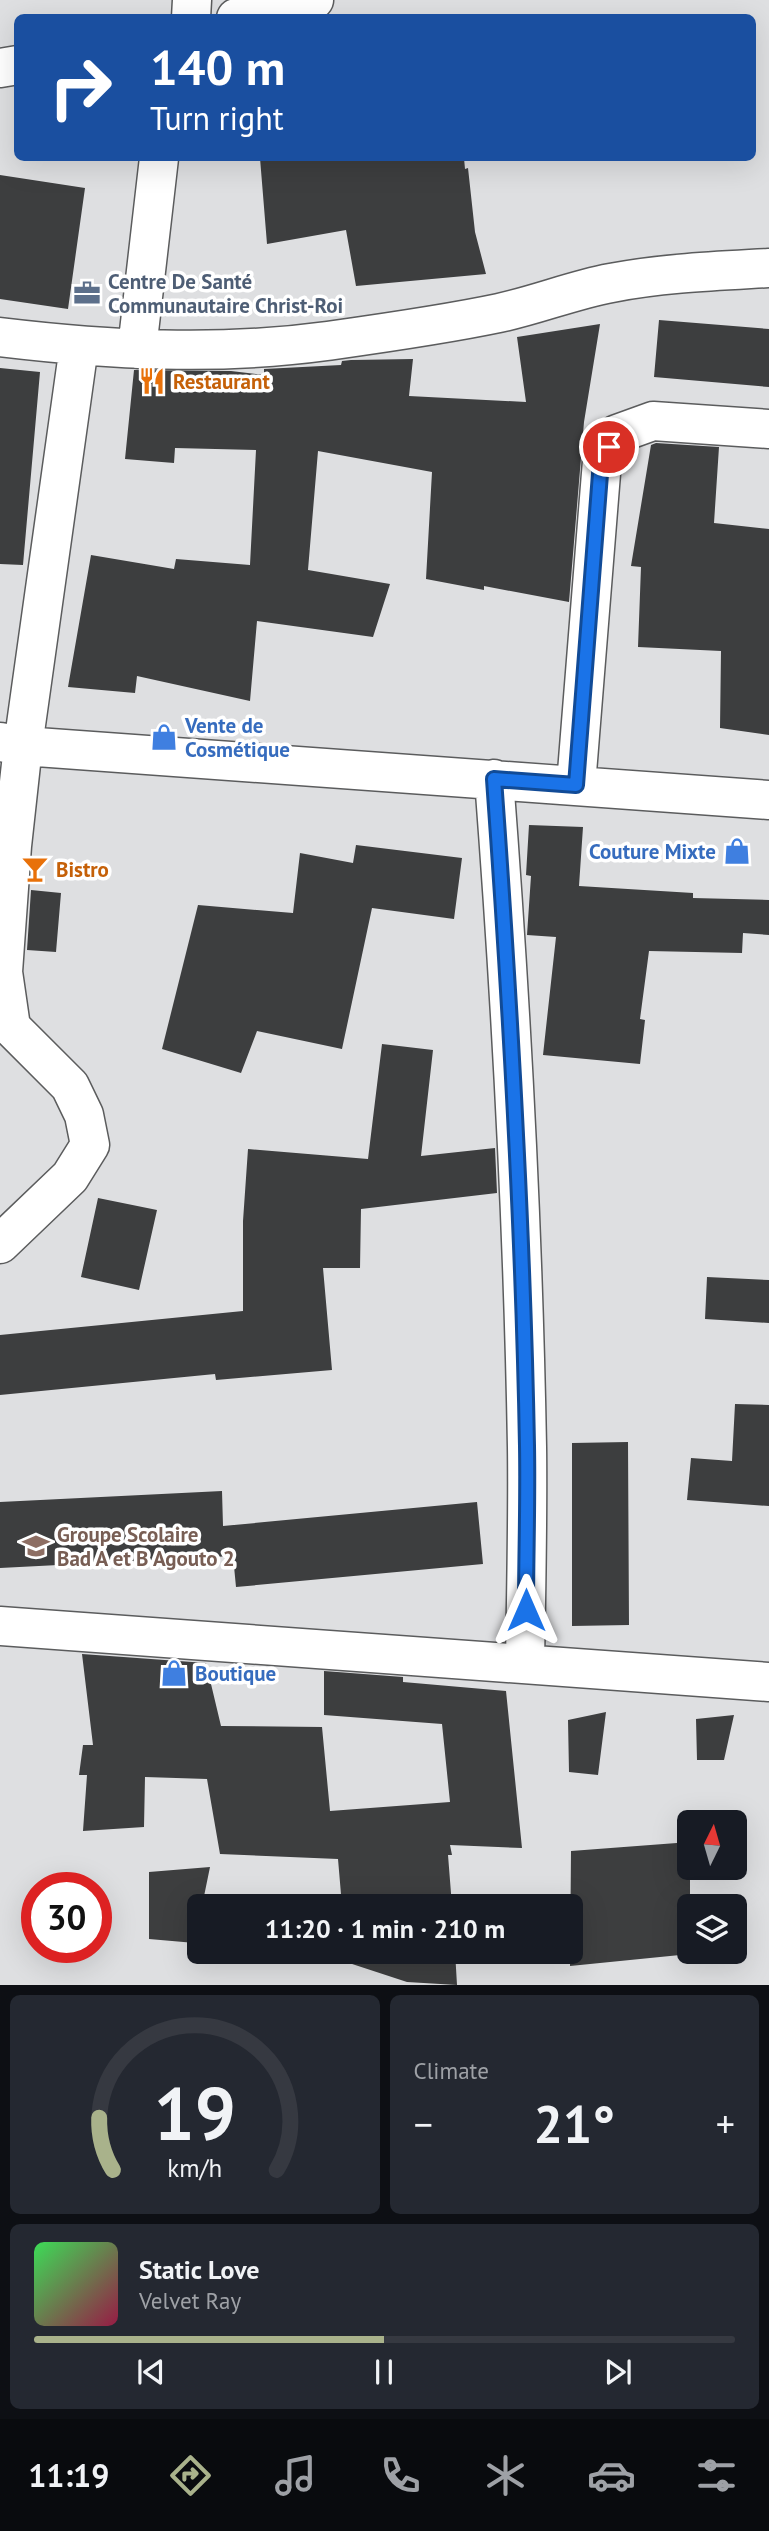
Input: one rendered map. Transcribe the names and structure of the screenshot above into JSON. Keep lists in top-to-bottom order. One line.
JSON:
{"places":{"office":["Centre De Santé Communautaire Christ-Roi"],"restaurant":["Restaurant"],"shop":["Vente de Cosmétique","Couture Mixte","Boutique"],"bar":["Bistro"],"school or university":["Groupe Scolaire Bad A et B Agouto 2"]},"north":"top","page":{"turn":["140 m","Turn right"],"limit":"30","trip":"11:20 · 1 min · 210 m","tile":"Climate","heat":["−","21°","+"],"song":["Static Love","Velvet Ray"],"tabs":"11:19","gauge":["19","km/h"]}}
